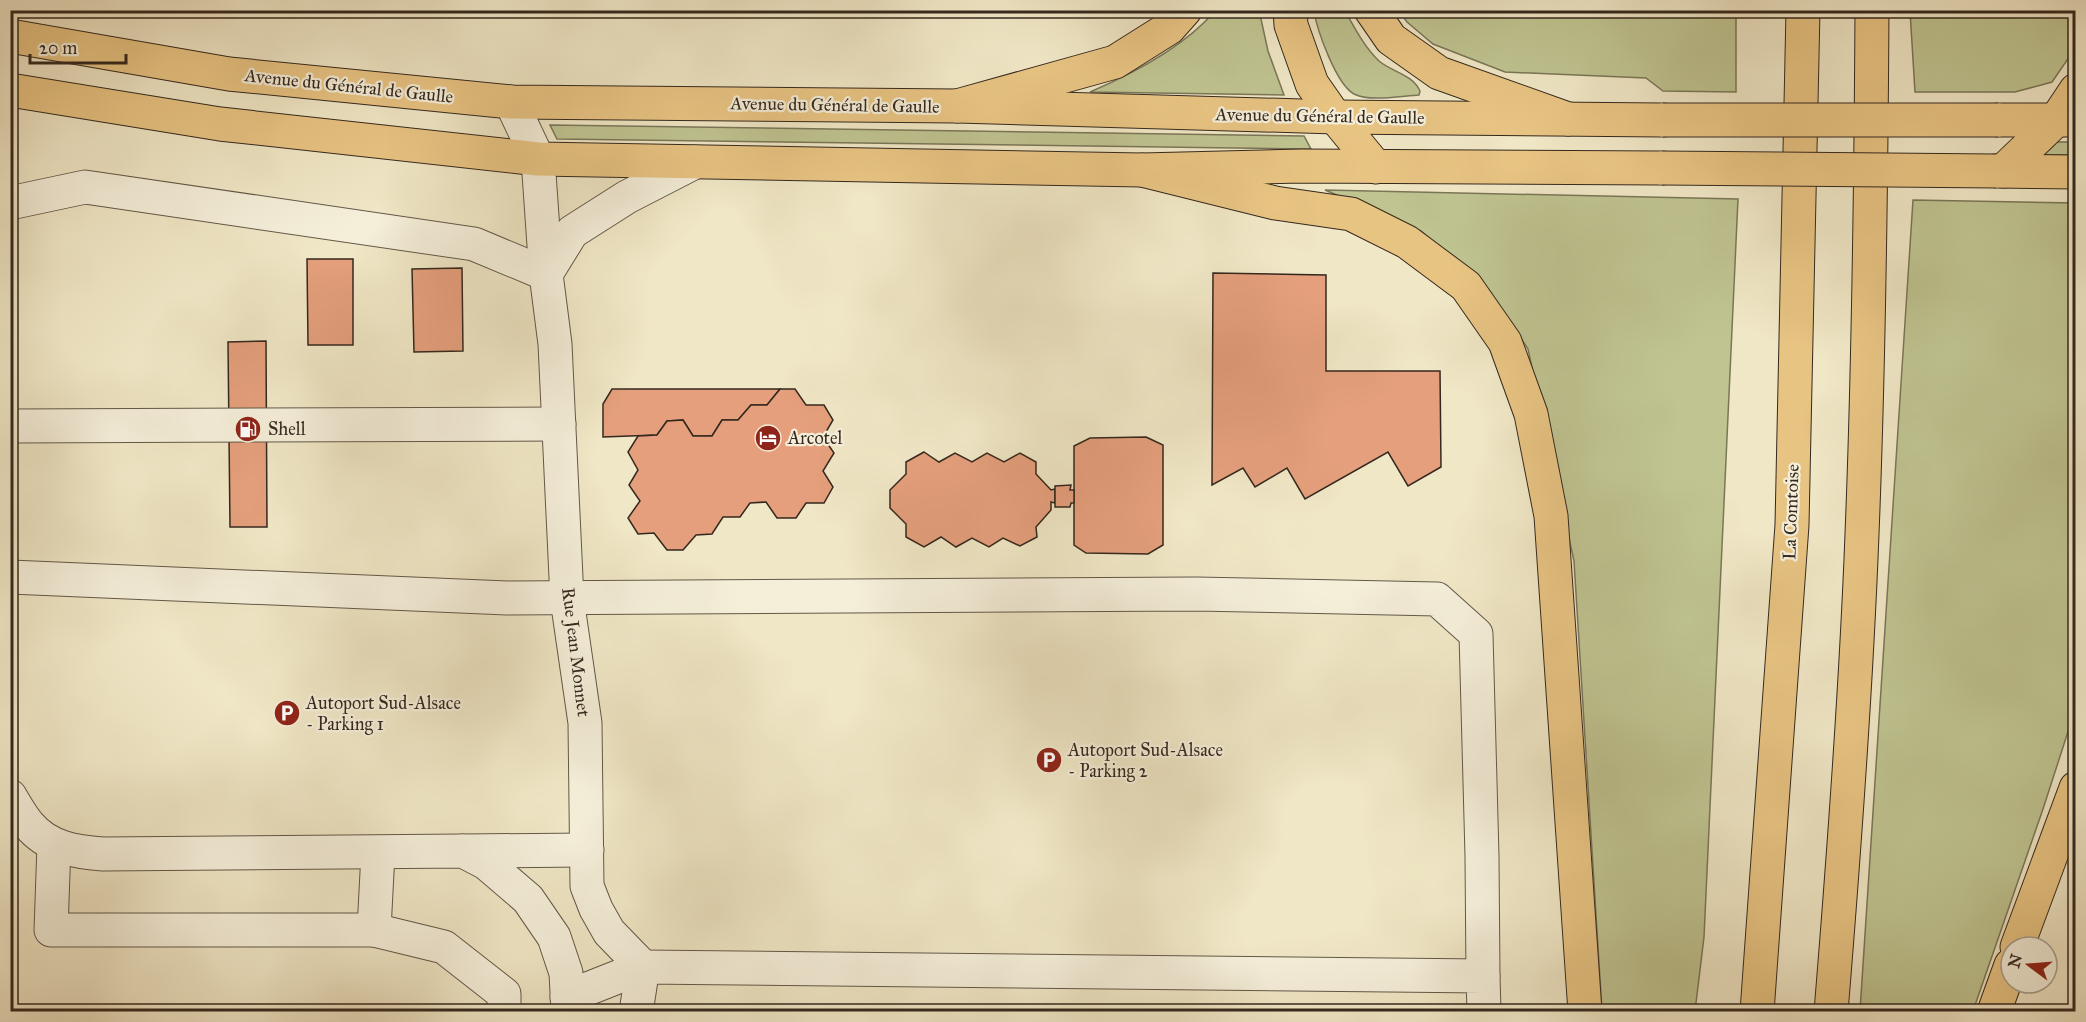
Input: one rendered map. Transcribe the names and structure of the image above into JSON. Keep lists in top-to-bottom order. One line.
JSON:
{"streets":{"main road":["Avenue du Général de Gaulle","La Comtoise"],"street":["Rue Jean Monnet"]},"crossings":[["Avenue du Général de Gaulle","Rue Jean Monnet"]],"places":{"fuel station":["Shell"],"hotel":["Arcotel"],"parking":["Autoport Sud-Alsace - Parking 1","Autoport Sud-Alsace - Parking 2"]},"scale_bar":"20 m","north":"left"}
